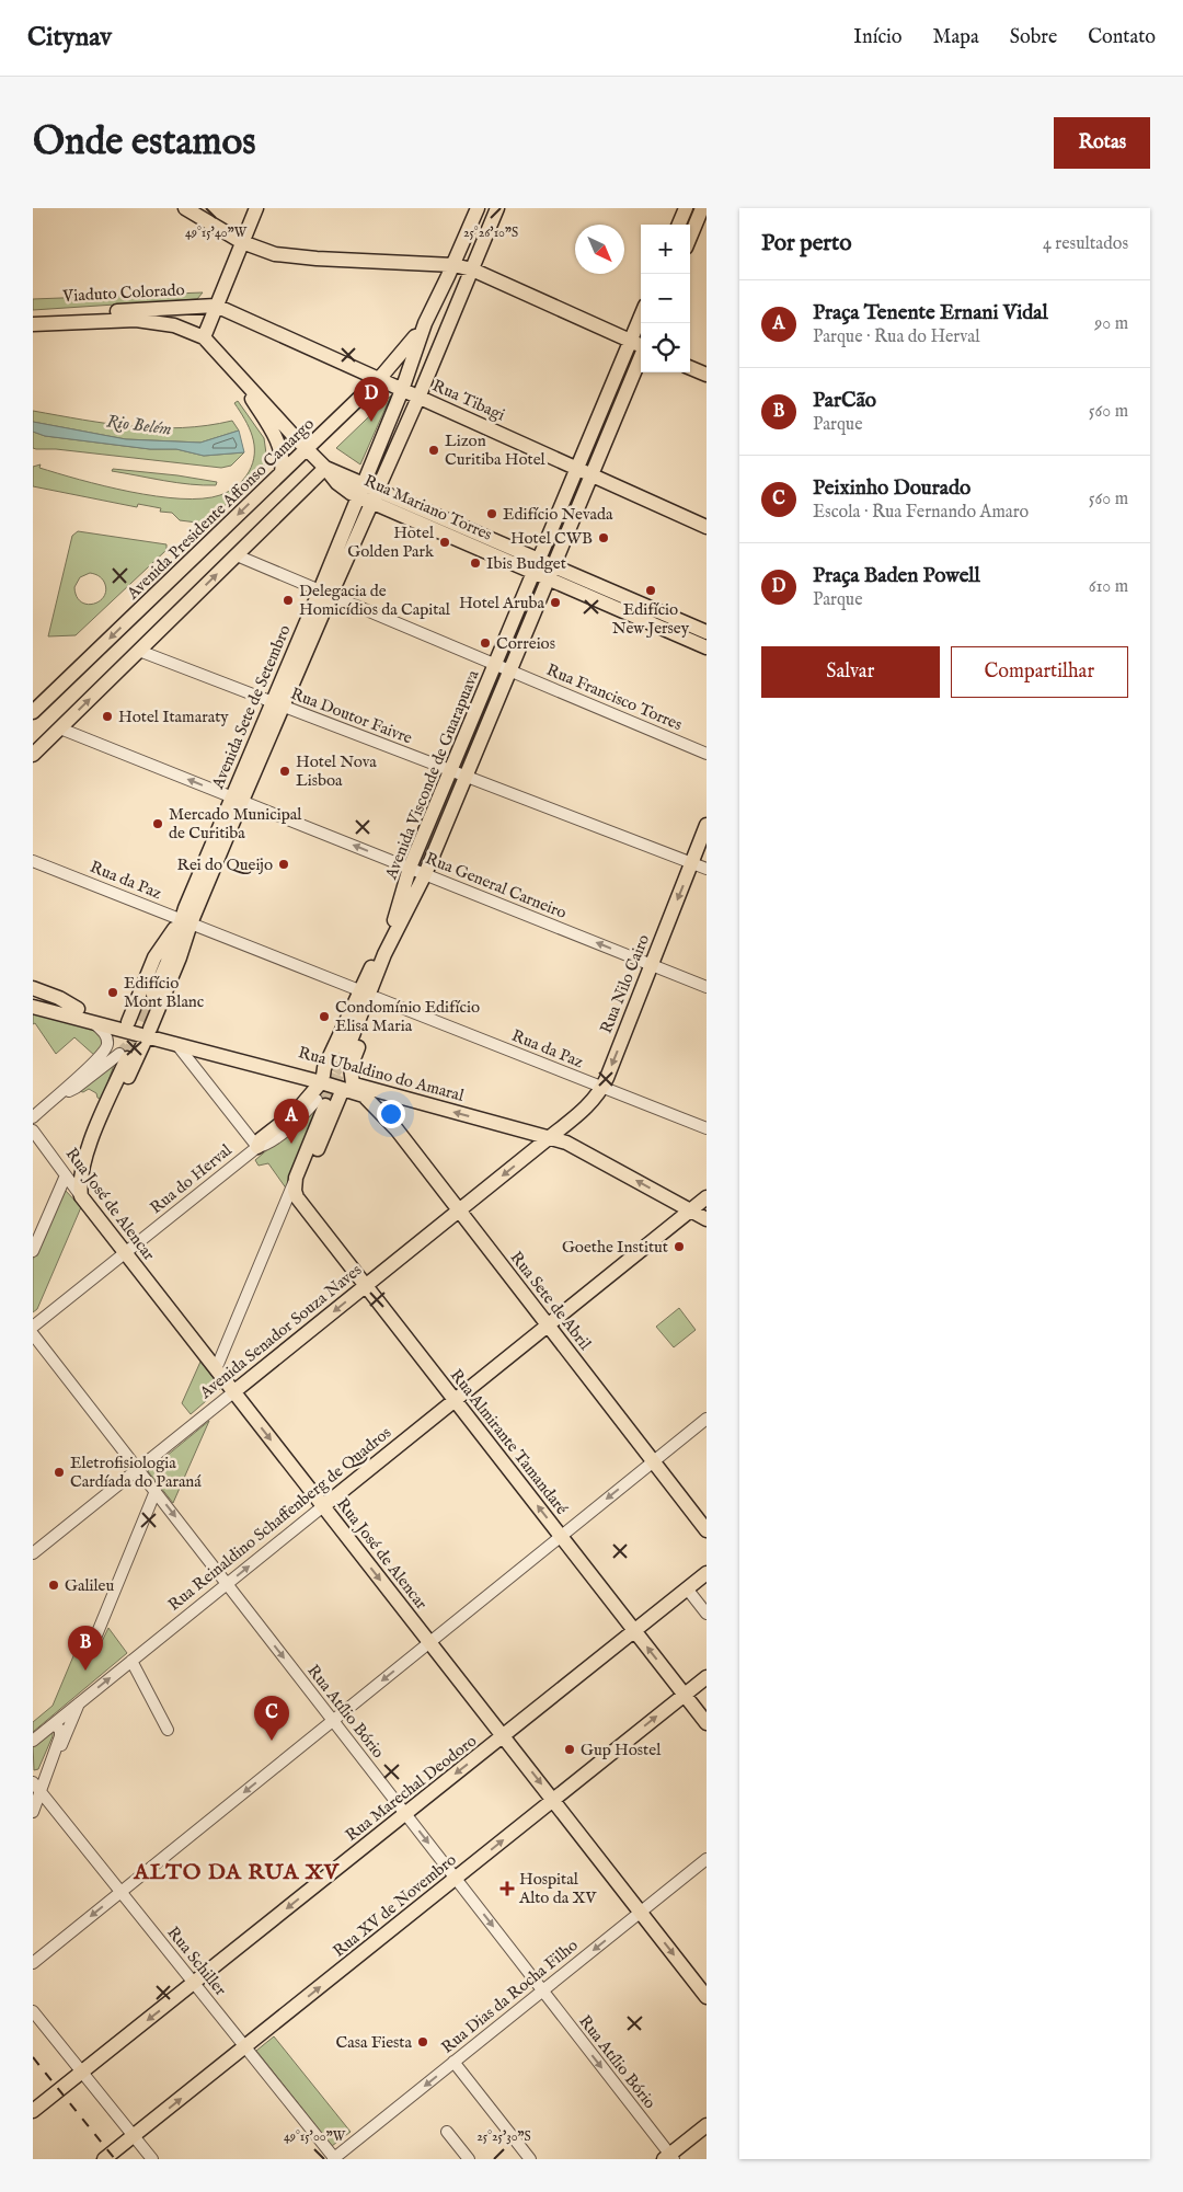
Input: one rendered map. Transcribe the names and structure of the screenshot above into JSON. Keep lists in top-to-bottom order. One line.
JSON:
{"streets":{"main road":["Viaduto Colorado","Rua Tibagi","Rua Mariano Torres","Avenida Presidente Affonso Camargo","Avenida Sete de Setembro","Avenida Visconde de Guarapuava","Rua Nilo Cairo","Rua Ubaldino do Amaral","Rua José de Alencar","Rua Sete de Abril","Avenida Senador Souza Naves","Rua Almirante Tamandaré","Rua Reinaldino Schaffenberg de Quadros","Rua Marechal Deodoro","Rua XV de Novembro"],"street":["Rua Francisco Torres","Rua Doutor Faivre","Rua da Paz","Rua General Carneiro","Rua do Herval","Rua Atílio Bório","Rua Schiller","Rua Dias da Rocha Filho"]},"crossings":[["Viaduto Colorado","Rua Tibagi"],["Viaduto Colorado","Rua Mariano Torres"],["Rua Tibagi","Avenida Presidente Affonso Camargo"],["Rua Tibagi","Avenida Sete de Setembro"],["Rua Tibagi","Avenida Visconde de Guarapuava"],["Rua Mariano Torres","Avenida Presidente Affonso Camargo"],["Rua Mariano Torres","Avenida Sete de Setembro"],["Rua Mariano Torres","Avenida Visconde de Guarapuava"],["Avenida Presidente Affonso Camargo","Avenida Sete de Setembro"],["Rua Francisco Torres","Avenida Sete de Setembro"],["Rua Francisco Torres","Avenida Visconde de Guarapuava"],["Avenida Sete de Setembro","Rua Doutor Faivre"],["Avenida Sete de Setembro","Rua da Paz"],["Avenida Sete de Setembro","Rua General Carneiro"],["Rua Doutor Faivre","Avenida Visconde de Guarapuava"],["Rua Doutor Faivre","Rua Nilo Cairo"],["Avenida Visconde de Guarapuava","Rua General Carneiro"],["Rua da Paz","Rua Nilo Cairo"],["Rua General Carneiro","Rua Nilo Cairo"],["Rua Nilo Cairo","Rua Ubaldino do Amaral"],["Rua Nilo Cairo","Avenida Senador Souza Naves"],["Rua Ubaldino do Amaral","Rua Sete de Abril"],["Rua Ubaldino do Amaral","Avenida Senador Souza Naves"],["Rua Ubaldino do Amaral","Rua Reinaldino Schaffenberg de Quadros"],["Rua do Herval","Rua José de Alencar"],["Rua José de Alencar","Avenida Senador Souza Naves"],["Rua José de Alencar","Rua Reinaldino Schaffenberg de Quadros"],["Rua José de Alencar","Rua Marechal Deodoro"],["Rua José de Alencar","Rua XV de Novembro"],["Rua José de Alencar","Rua Dias da Rocha Filho"],["Rua Sete de Abril","Avenida Senador Souza Naves"],["Rua Sete de Abril","Rua Reinaldino Schaffenberg de Quadros"],["Avenida Senador Souza Naves","Rua Almirante Tamandaré"],["Avenida Senador Souza Naves","Rua Atílio Bório"],["Rua Almirante Tamandaré","Rua Reinaldino Schaffenberg de Quadros"],["Rua Almirante Tamandaré","Rua Marechal Deodoro"],["Rua Almirante Tamandaré","Rua XV de Novembro"],["Rua Reinaldino Schaffenberg de Quadros","Rua Atílio Bório"],["Rua Atílio Bório","Rua Marechal Deodoro"],["Rua Atílio Bório","Rua XV de Novembro"],["Rua Atílio Bório","Rua Dias da Rocha Filho"],["Rua Marechal Deodoro","Rua Schiller"],["Rua XV de Novembro","Rua Schiller"],["Rua Schiller","Rua Dias da Rocha Filho"]],"one_way":["Rua General Carneiro","Rua Nilo Cairo","Rua José de Alencar","Avenida Senador Souza Naves","Rua Almirante Tamandaré","Rua Atílio Bório","Rua Marechal Deodoro","Rua XV de Novembro","Rua Dias da Rocha Filho"],"districts":["ALTO DA RUA XV"],"water":["Rio Belém"],"places":{"other":["Lizon Curitiba Hotel","Edifício Nevada","Hotel CWB","Hotel Golden Park","Ibis Budget","Edifício New Jersey","Delegacia de Homicídios da Capital","Hotel Aruba","Correios","Hotel Itamaraty","Hotel Nova Lisboa","Mercado Municipal de Curitiba","Rei do Queijo","Edifício Mont Blanc","Condomínio Edifício Elisa Maria","Goethe Institut","Eletrofisiologia Cardíada do Paraná","Galileu","Gup Hostel","Casa Fiesta"],"health":["Hospital Alto da XV"]},"north":"bottom right","page":{"header":"Citynav","nav":["Início","Mapa","Sobre","Contato"],"buttons":["Rotas",["Salvar","Compartilhar"]],"title":"Onde estamos","heading":["Por perto","4 resultados"],"map_buttons":["+","−"],"list":[{"mark":"A","name":"Praça Tenente Ernani Vidal","note":"Parque · Rua do Herval","value":"90 m"},{"mark":"B","name":"ParCão","note":"Parque","value":"560 m"},{"mark":"C","name":"Peixinho Dourado","note":"Escola · Rua Fernando Amaro","value":"560 m"},{"mark":"D","name":"Praça Baden Powell","note":"Parque","value":"610 m"}],"pins":["D","A","B","C"]},"coordinates":["25°26'10\"S","49°15'40\"W","49°15'00\"W","25°25'30\"S"]}
